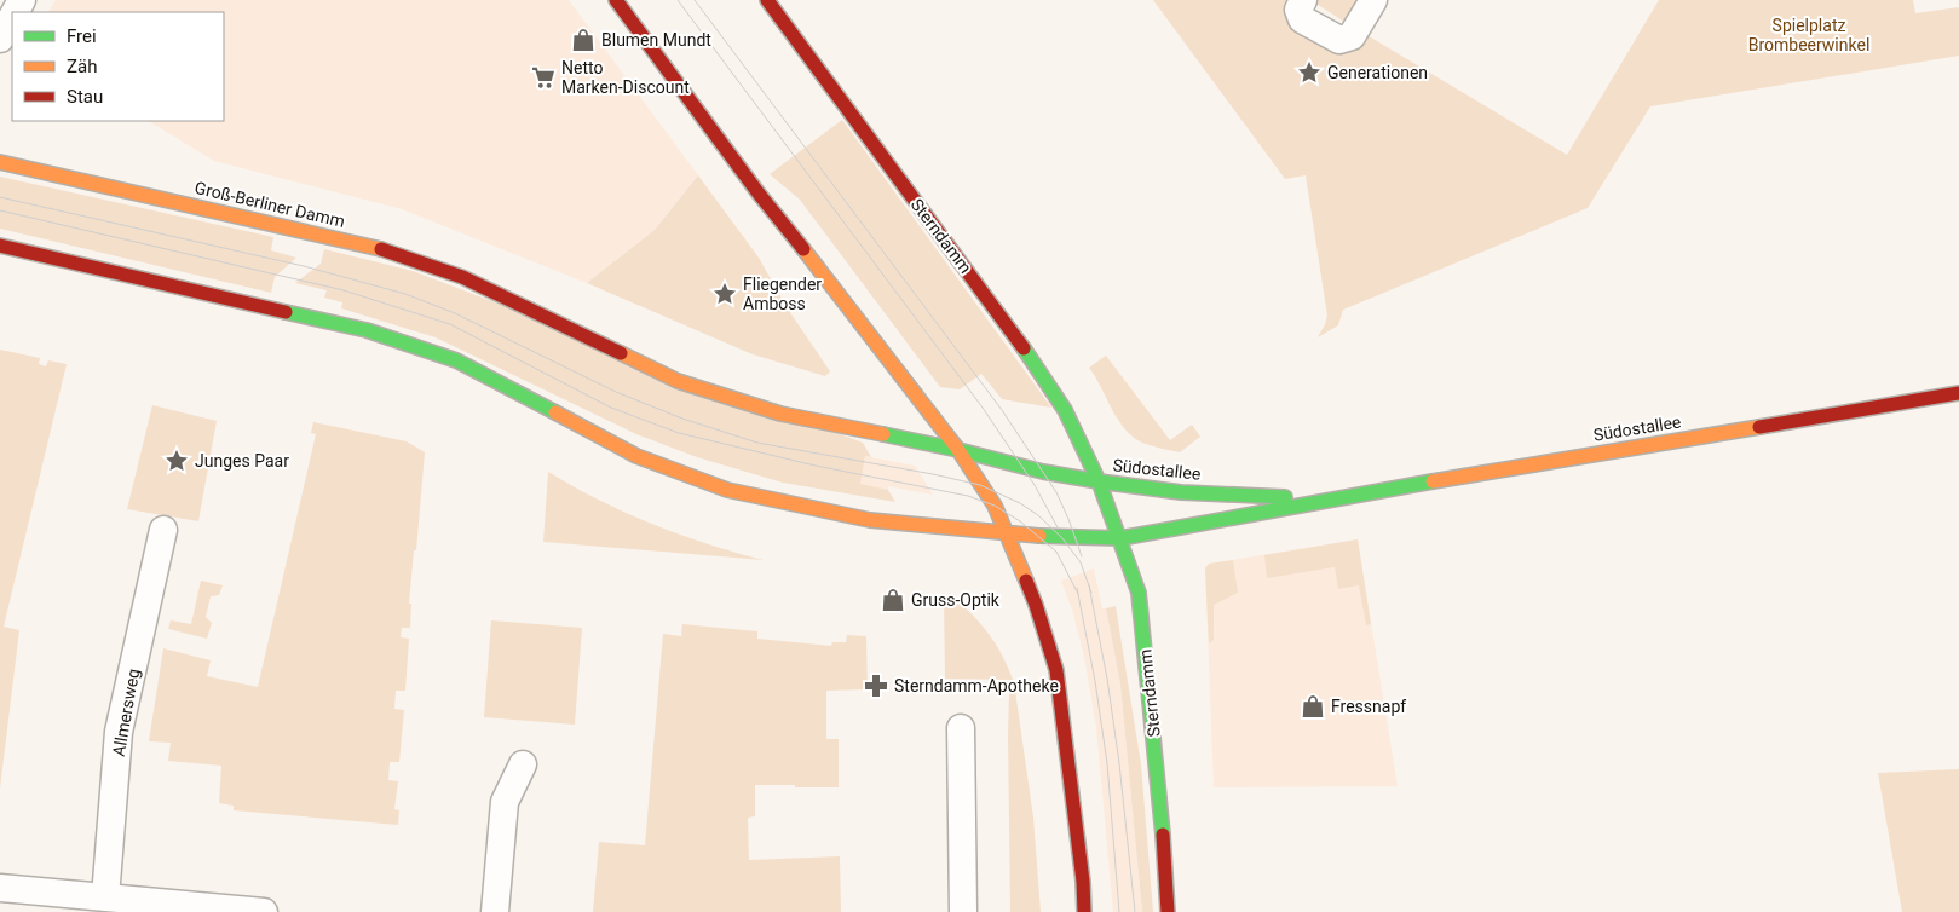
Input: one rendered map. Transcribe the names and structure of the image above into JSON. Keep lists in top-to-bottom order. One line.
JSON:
{"streets":{"main road":["Groß-Berliner Damm","Sterndamm","Südostallee"],"street":["Allmersweg"]},"crossings":[["Sterndamm","Südostallee"]],"parks":["Spielplatz Brombeerwinkel"],"places":{"shop":["Blumen Mundt","Gruss-Optik","Fressnapf"],"place":["Generationen","Fliegender Amboss","Junges Paar"],"supermarket":["Netto Marken-Discount"],"pharmacy":["Sterndamm-Apotheke"]},"legend":["Frei","Zäh","Stau"]}
